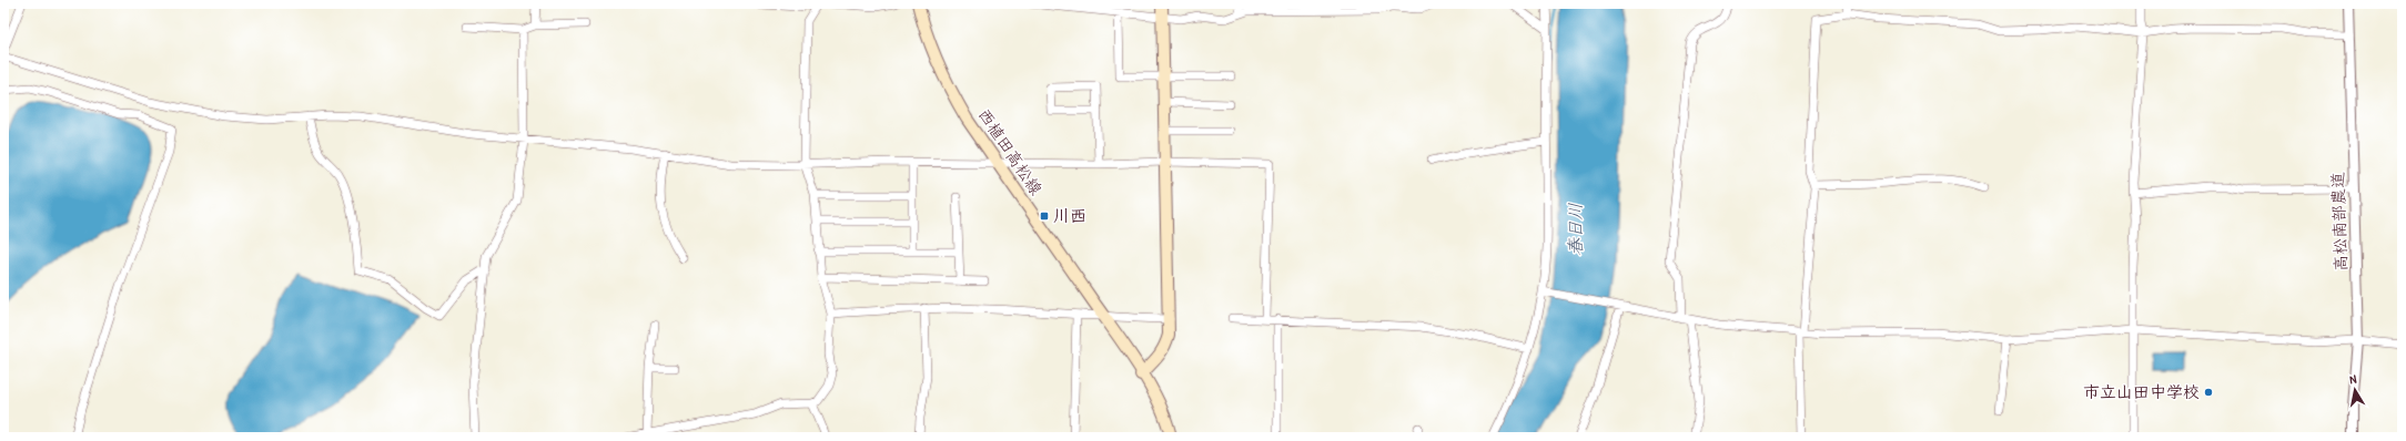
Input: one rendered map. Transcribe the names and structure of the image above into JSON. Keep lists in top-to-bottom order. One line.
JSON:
{"streets":{"main road":["西植田高松線"],"street":["高松南部農道"]},"water":["春日川"],"places":{"transit":["川西"],"other":["市立山田中学校"]},"north":"top"}
